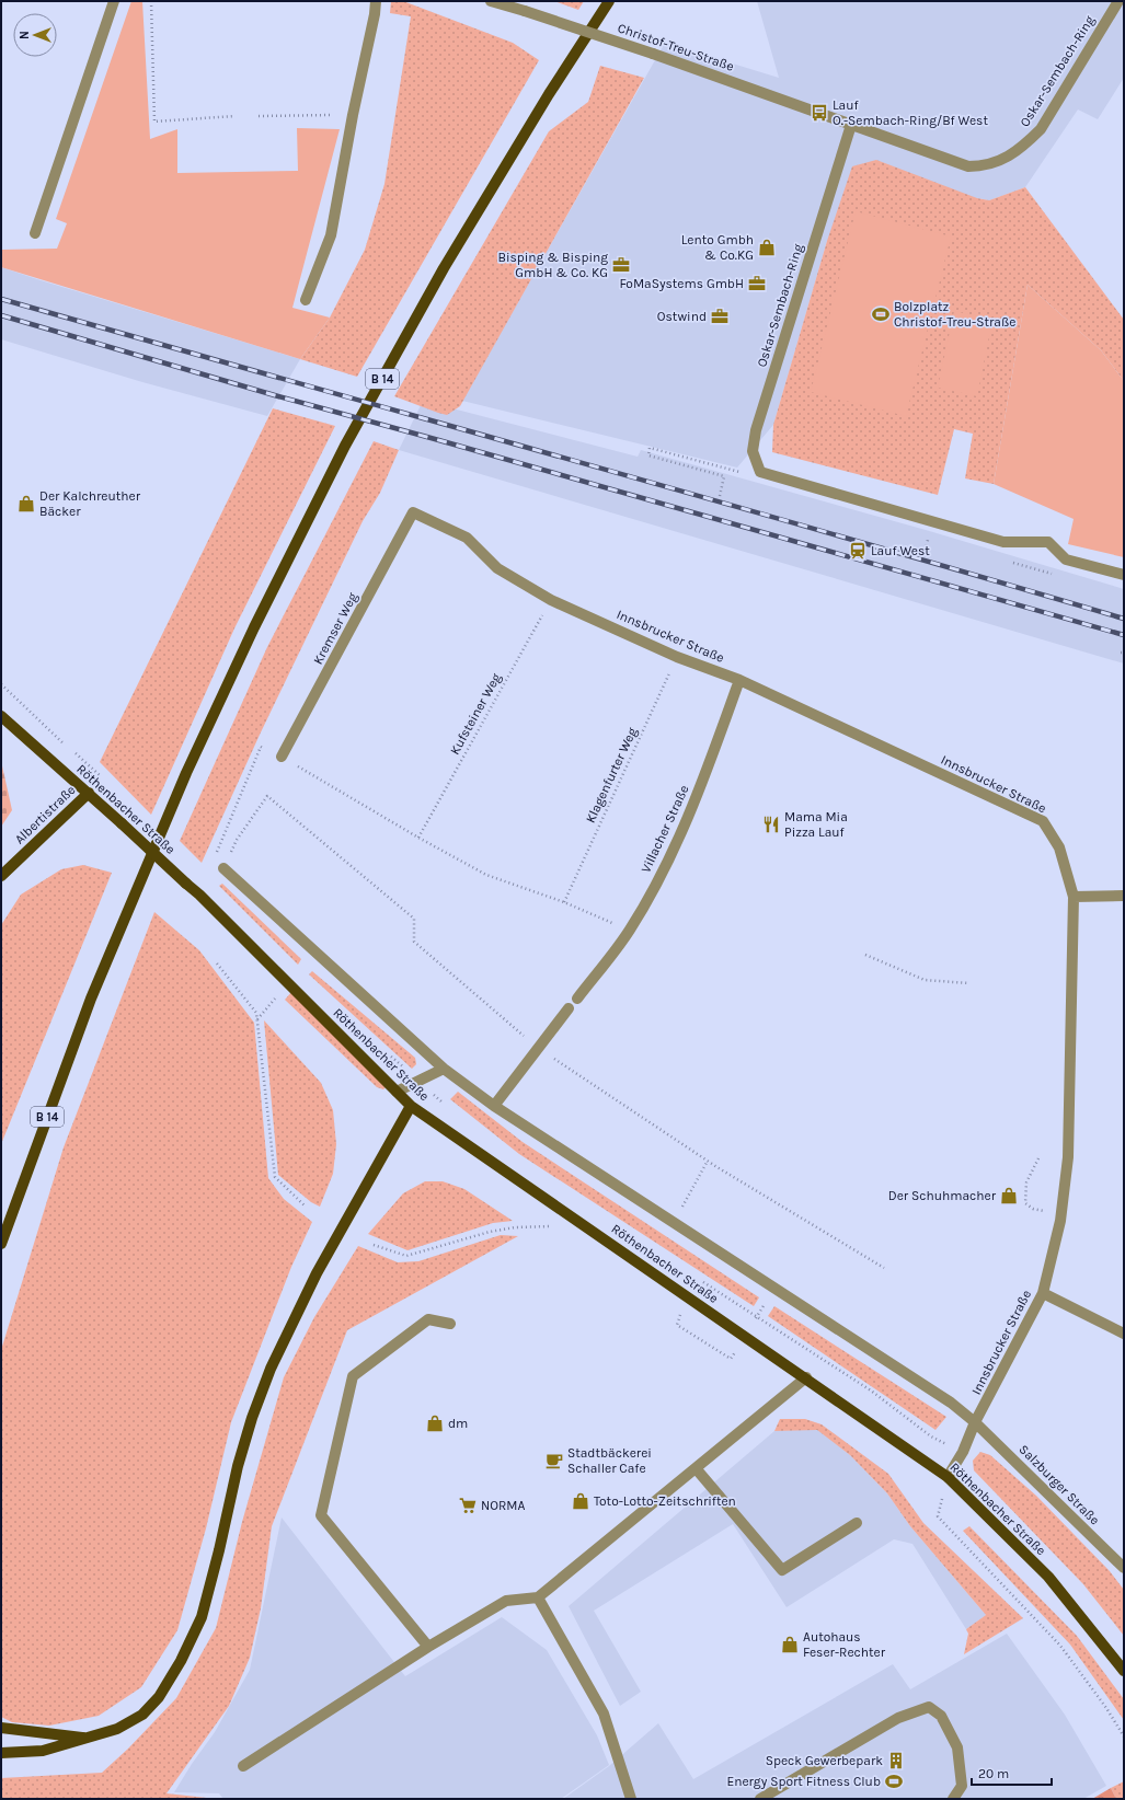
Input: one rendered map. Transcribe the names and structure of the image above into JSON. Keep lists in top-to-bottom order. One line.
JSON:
{"streets":{"main road":["B 14","Röthenbacher Straße","Albertistraße"],"street":["Christof-Treu-Straße","Oskar-Sembach-Ring","Kremser Weg","Innsbrucker Straße","Villacher Straße","Salzburger Straße"],"path":["Kufsteiner Weg","Klagenfurter Weg"]},"crossings":[["Christof-Treu-Straße","Oskar-Sembach-Ring"],["Kremser Weg","Innsbrucker Straße"],["Innsbrucker Straße","Kufsteiner Weg"],["Innsbrucker Straße","Klagenfurter Weg"],["Innsbrucker Straße","Röthenbacher Straße"],["Innsbrucker Straße","Villacher Straße"],["Innsbrucker Straße","Salzburger Straße"],["Röthenbacher Straße","Albertistraße"]],"places":{"bus stop":["Lauf O.-Sembach-Ring/Bf West"],"shop":["Lento Gmbh & Co.KG","Der Kalchreuther Bäcker","Der Schuhmacher","dm","Toto-Lotto-Zeitschriften","Autohaus Feser-Rechter"],"office":["Bisping & Bisping GmbH & Co. KG","FoMaSystems GmbH","Ostwind"],"sports":["Bolzplatz Christof-Treu-Straße","Energy Sport Fitness Club"],"station":["Lauf West"],"restaurant":["Mama Mia Pizza Lauf"],"cafe":["Stadtbäckerei Schaller Cafe"],"supermarket":["NORMA"],"building":["Speck Gewerbepark"]},"scale_bar":"20 m","north":"left"}
